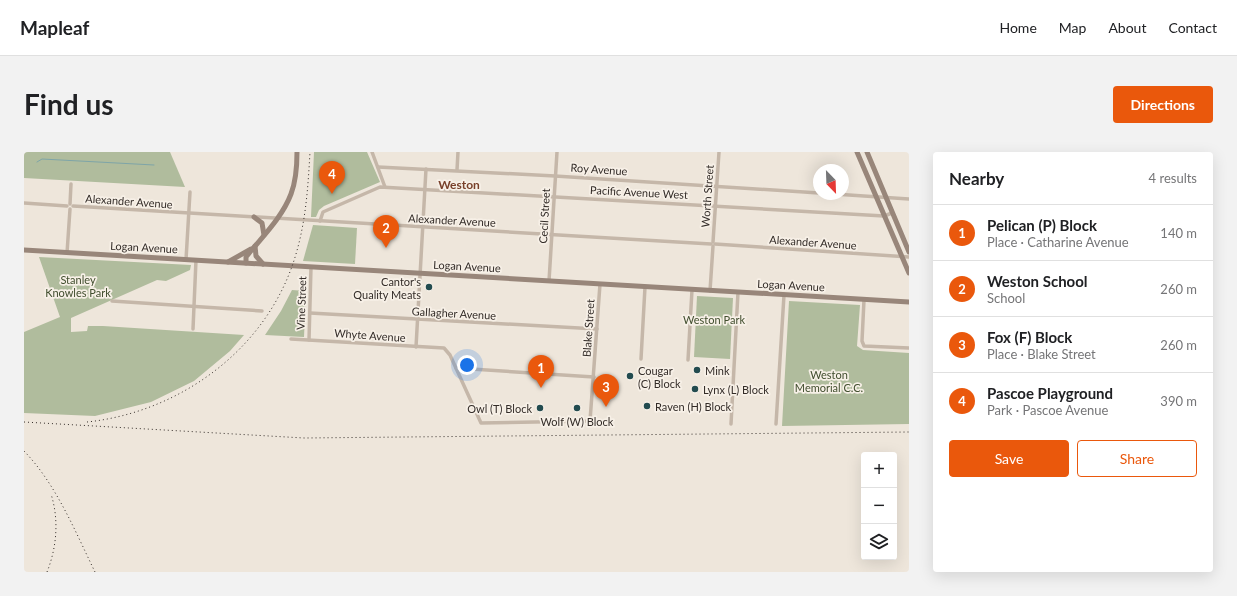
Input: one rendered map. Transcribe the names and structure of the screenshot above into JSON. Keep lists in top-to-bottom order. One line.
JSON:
{"streets":{"main road":["Logan Avenue"],"street":["Roy Avenue","Pacific Avenue West","Worth Street","Alexander Avenue","Cecil Street","Vine Street","Gallagher Avenue","Blake Street","Whyte Avenue"]},"crossings":[["Roy Avenue","Worth Street"],["Roy Avenue","Cecil Street"],["Pacific Avenue West","Worth Street"],["Pacific Avenue West","Cecil Street"],["Worth Street","Alexander Avenue"],["Worth Street","Logan Avenue"],["Alexander Avenue","Cecil Street"],["Cecil Street","Logan Avenue"],["Logan Avenue","Vine Street"],["Logan Avenue","Blake Street"],["Vine Street","Gallagher Avenue"],["Vine Street","Whyte Avenue"],["Gallagher Avenue","Blake Street"],["Blake Street","Whyte Avenue"]],"districts":["Weston"],"parks":["Stanley Knowles Park","Weston Park","Weston Memorial C.C."],"places":["Cantor's Quality Meats","Mink","Cougar (C) Block","Lynx (L) Block","Raven (H) Block","Owl (T) Block","Wolf (W) Block"],"north":"bottom right","page":{"header":"Mapleaf","nav":["Home","Map","About","Contact"],"buttons":["Directions",["Save","Share"]],"title":"Find us","heading":["Nearby","4 results"],"pins":["4","2","1","3"],"list":[{"mark":"1","name":"Pelican (P) Block","note":"Place · Catharine Avenue","value":"140 m"},{"mark":"2","name":"Weston School","note":"School","value":"260 m"},{"mark":"3","name":"Fox (F) Block","note":"Place · Blake Street","value":"260 m"},{"mark":"4","name":"Pascoe Playground","note":"Park · Pascoe Avenue","value":"390 m"}],"map_buttons":["+","−"]}}
